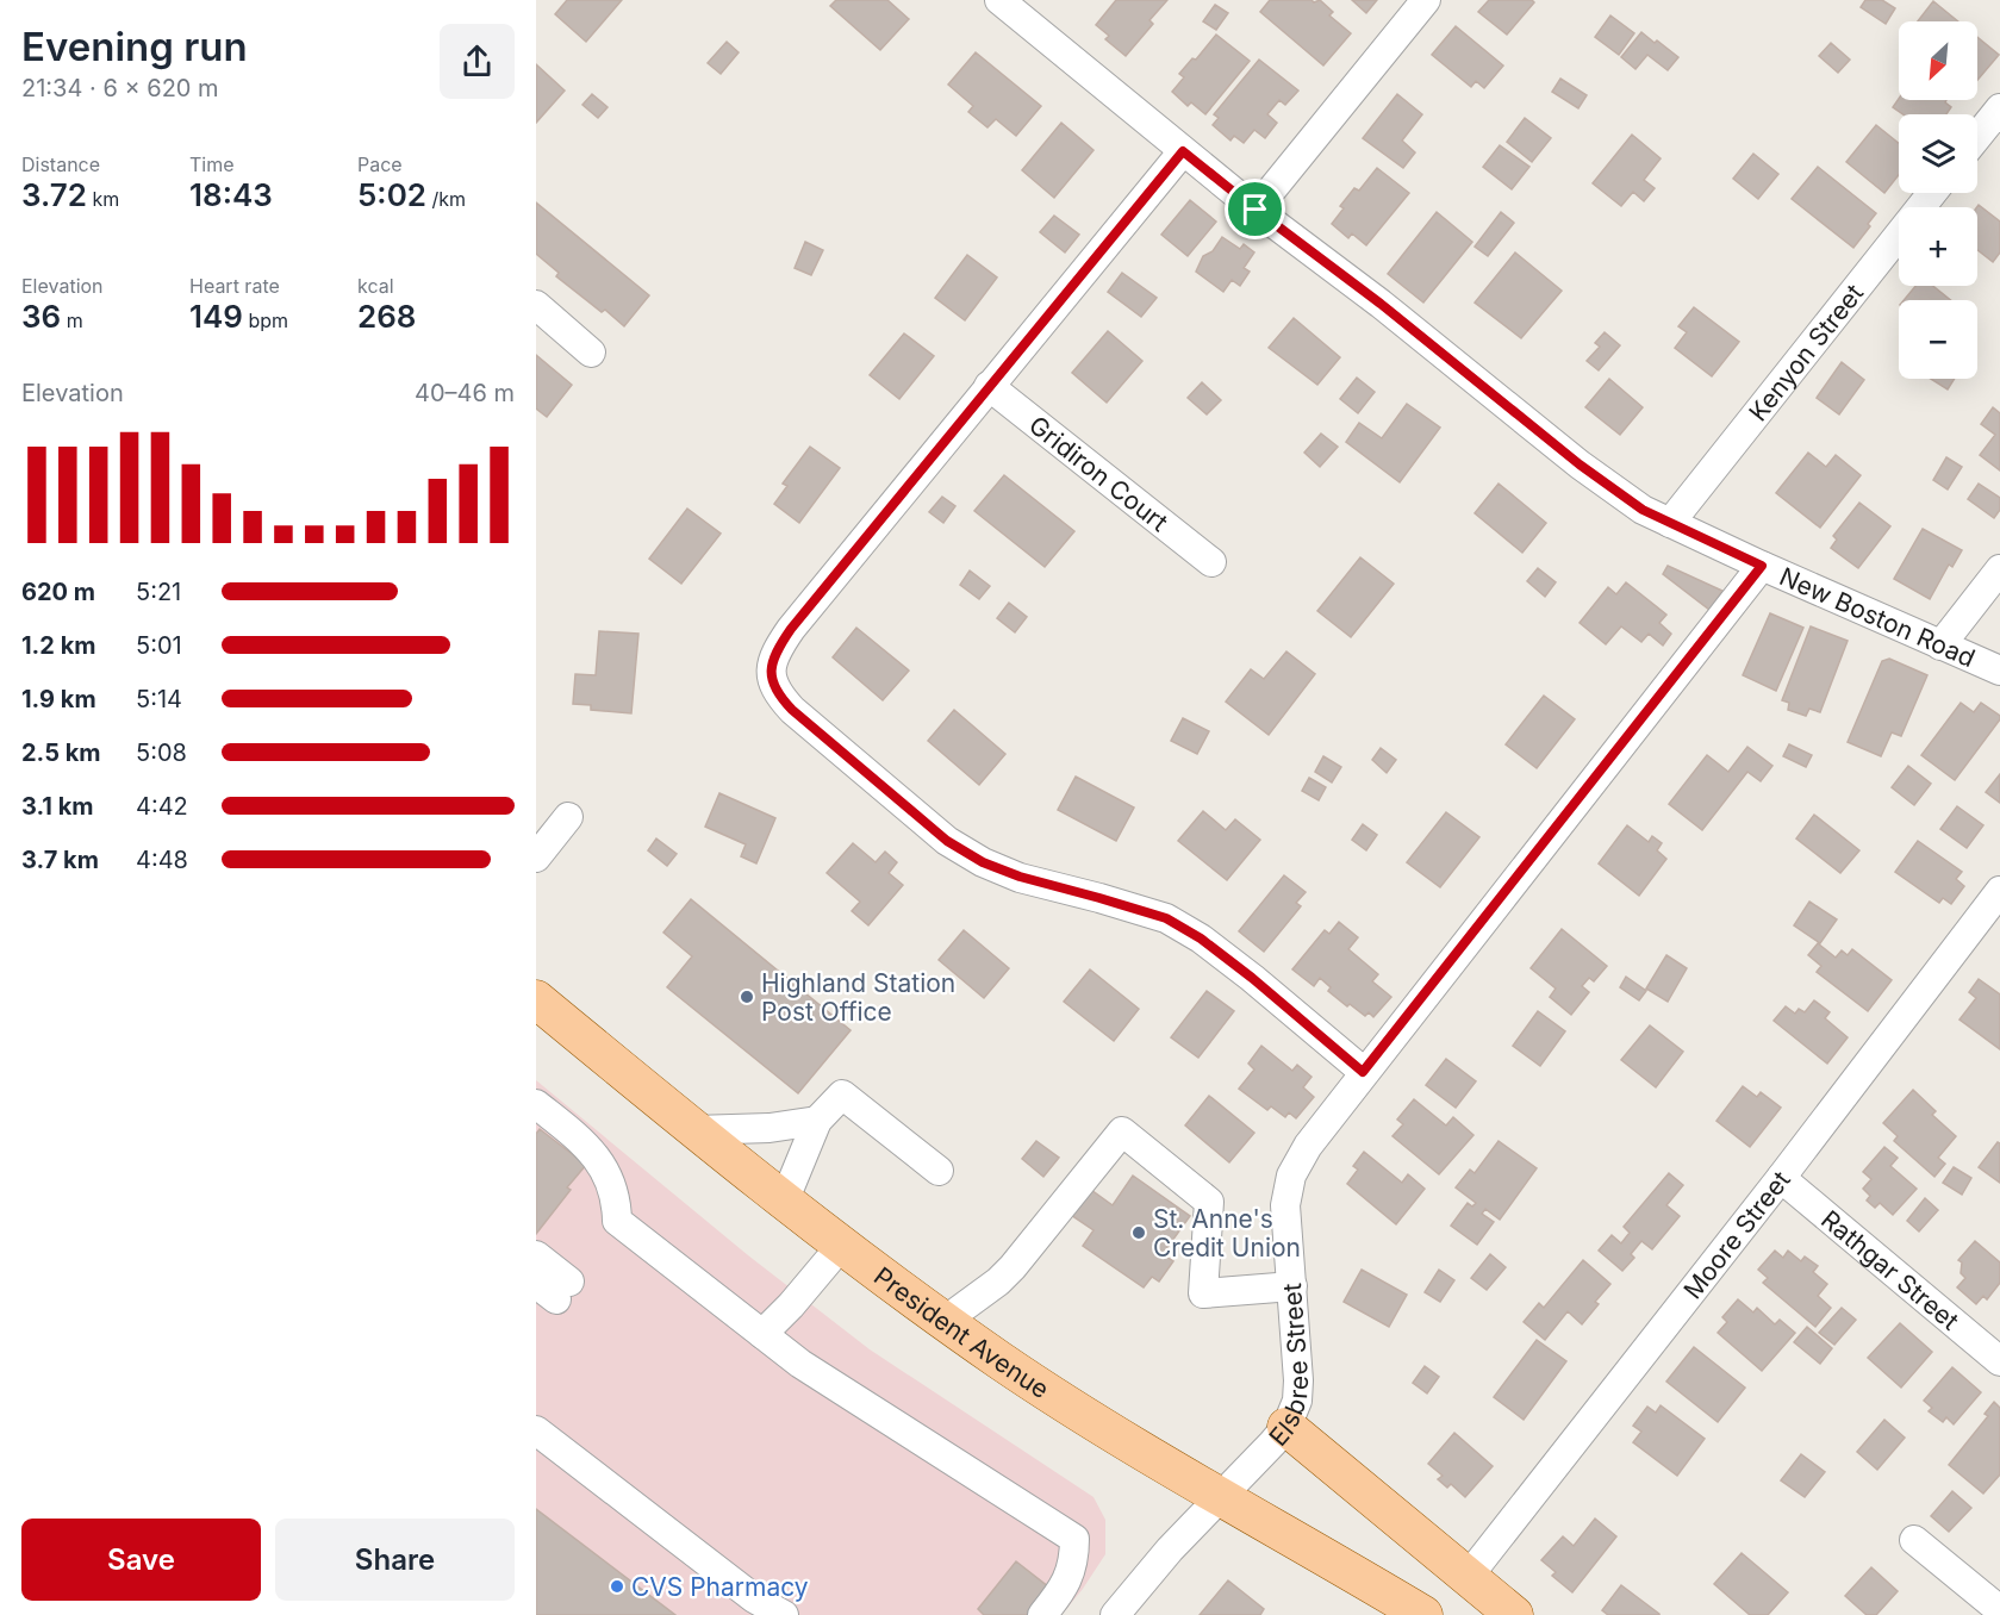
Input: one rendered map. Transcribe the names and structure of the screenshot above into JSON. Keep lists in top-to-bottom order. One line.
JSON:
{"streets":{"main road":["President Avenue"],"street":["Kenyon Street","Gridiron Court","New Boston Road","Moore Street","Rathgar Street","Elsbree Street"]},"crossings":[["Kenyon Street","New Boston Road"],["New Boston Road","Elsbree Street"],["Moore Street","Rathgar Street"],["President Avenue","Elsbree Street"]],"places":["Highland Station Post Office","St. Anne's Credit Union","CVS Pharmacy"],"north":"bottom left","page":{"heading":["Evening run","21:34 · 6 × 620 m"],"map_buttons":["+","−"],"stats":[["Distance","3.72 km"],["Time","18:43"],["Pace","5:02 /km"],["Elevation","36 m"],["Heart rate","149 bpm"],["kcal","268"]],"chart":["Elevation","40–46 m"],"list":[{"name":"620 m","note":"5:21"},{"name":"1.2 km","note":"5:01"},{"name":"1.9 km","note":"5:14"},{"name":"2.5 km","note":"5:08"},{"name":"3.1 km","note":"4:42"},{"name":"3.7 km","note":"4:48"}],"buttons":["Save","Share"]}}
